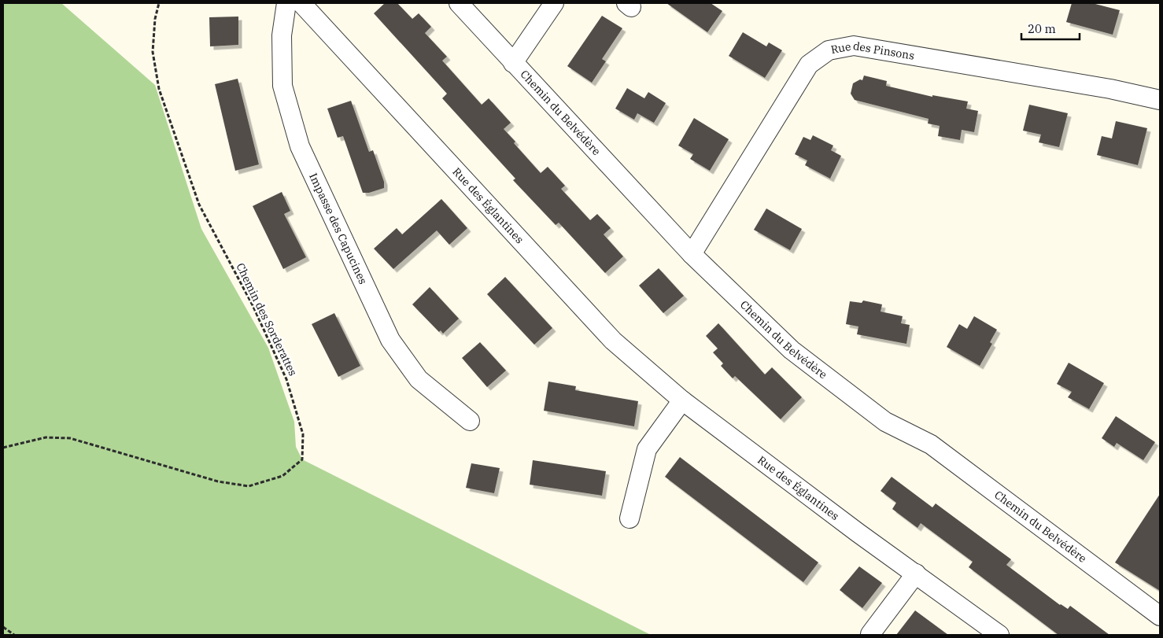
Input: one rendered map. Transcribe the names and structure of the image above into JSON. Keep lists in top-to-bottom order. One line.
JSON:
{"streets":{"street":["Rue des Pinsons","Chemin du Belvédère","Rue des Églantines","Impasse des Capucines"],"path":["Chemin des Sorderattes"]},"crossings":[["Rue des Pinsons","Chemin du Belvédère"]],"scale_bar":"20 m"}
